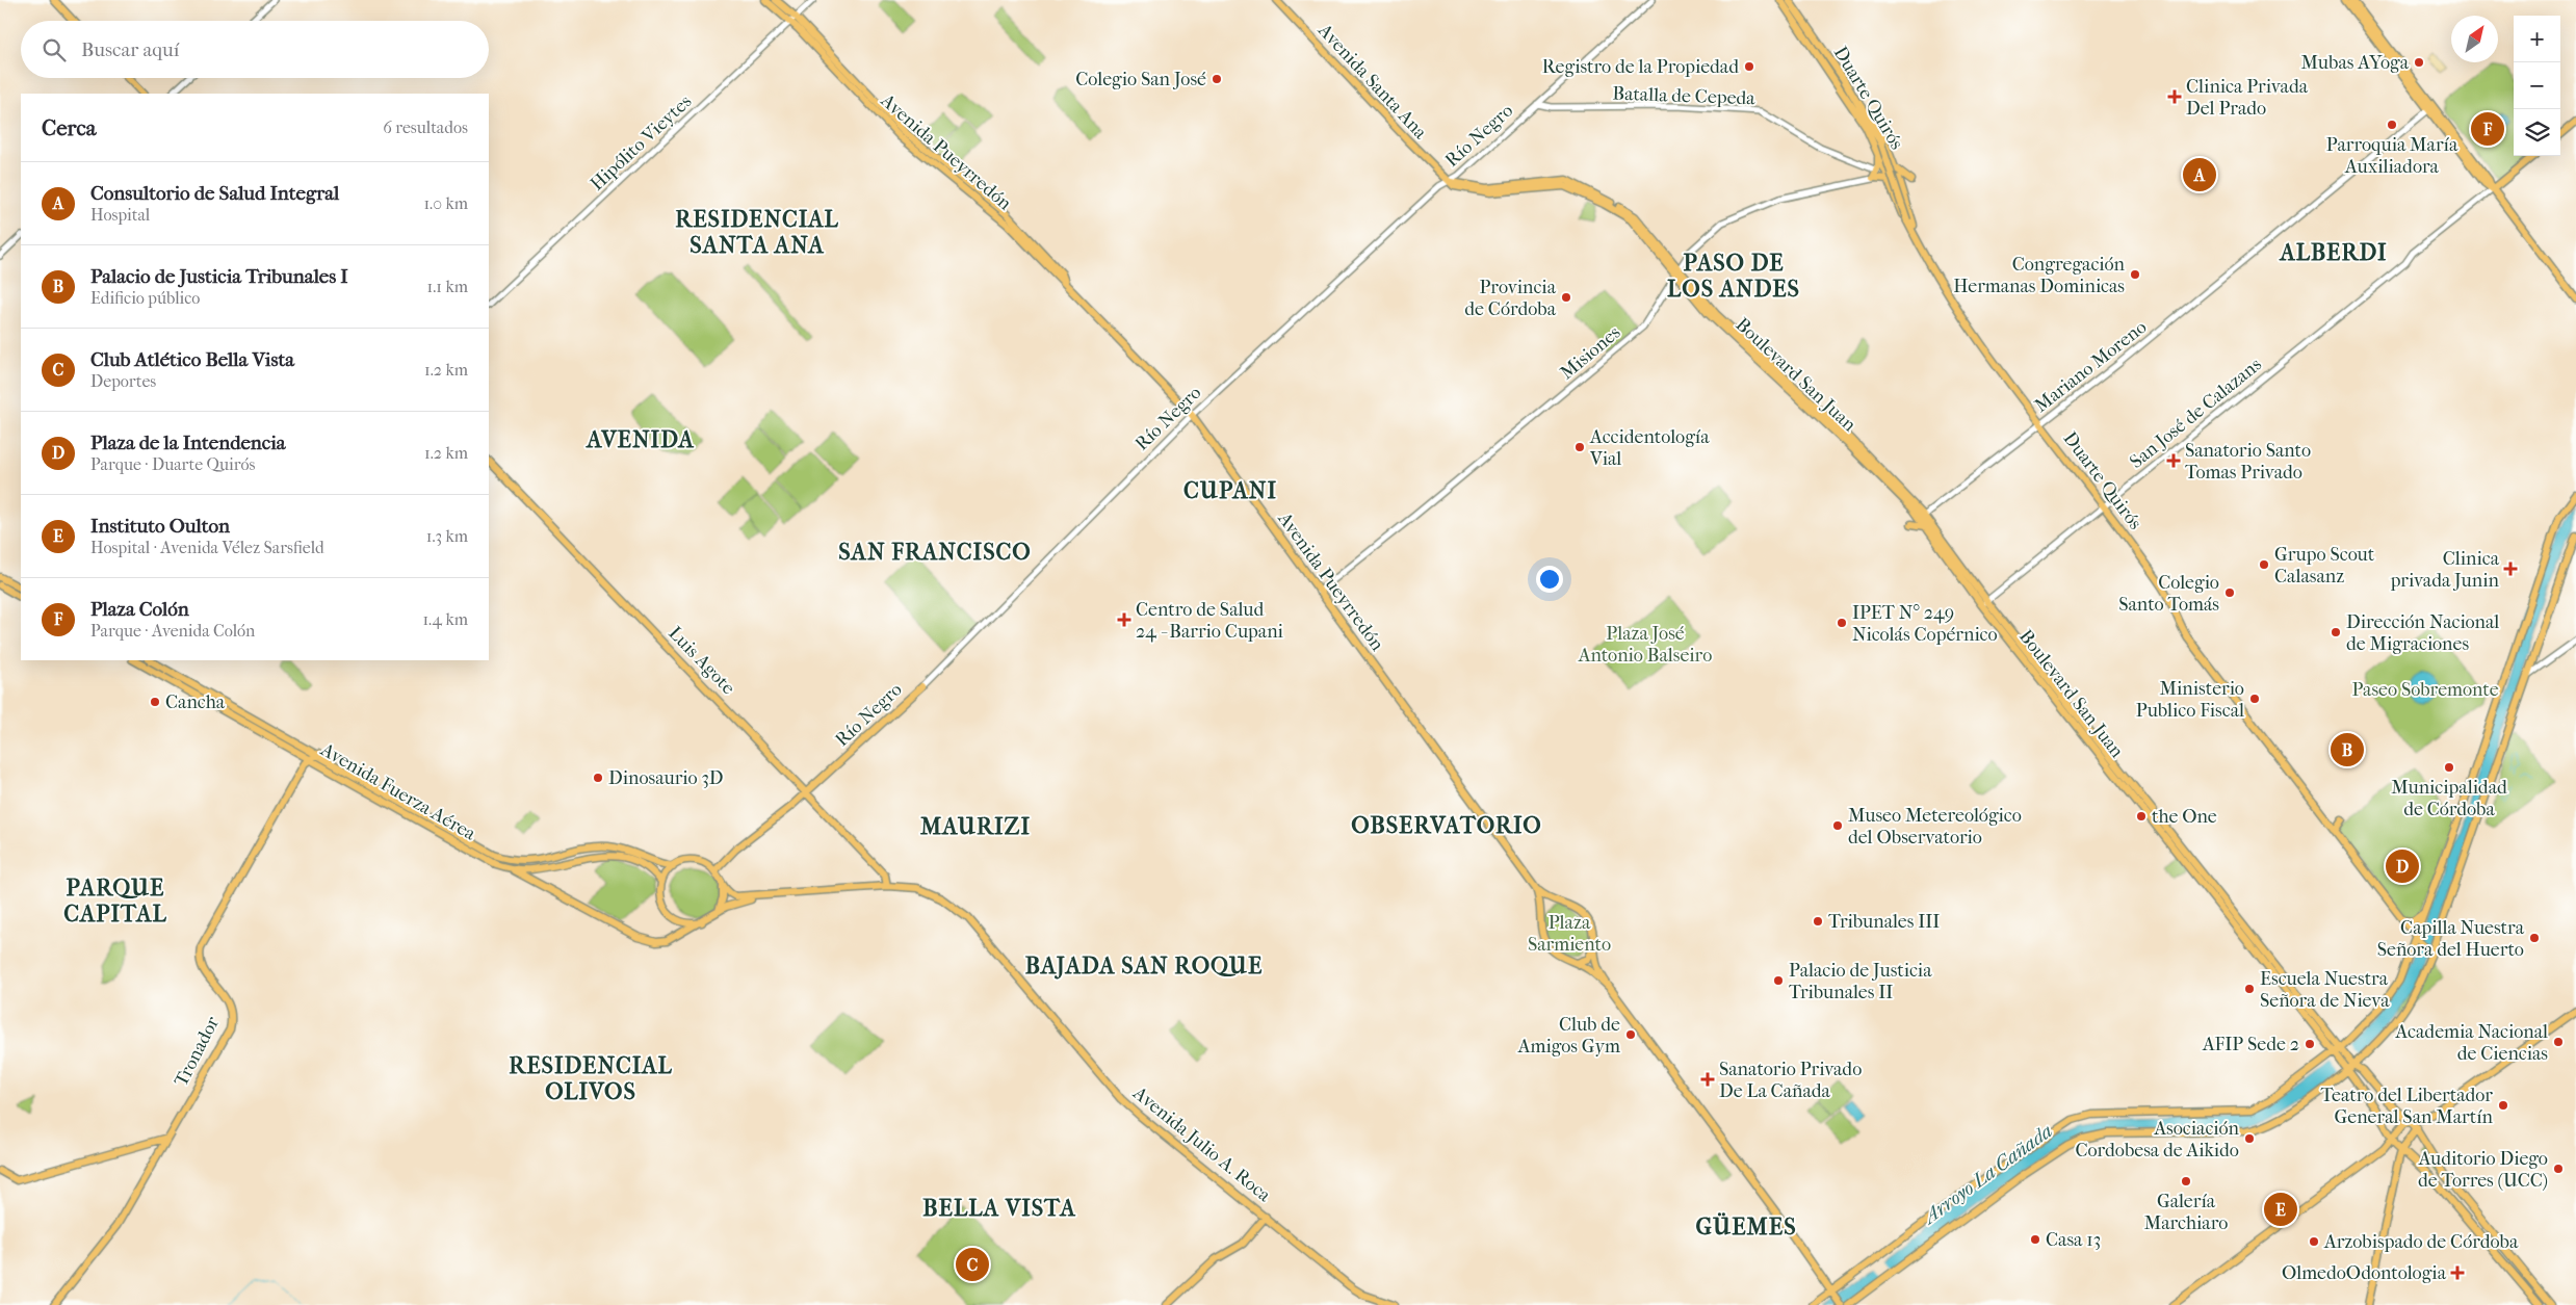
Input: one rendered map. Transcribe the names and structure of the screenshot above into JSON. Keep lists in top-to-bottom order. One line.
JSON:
{"streets":{"main road":["Avenida Santa Ana","Duarte Quirós","Río Negro","Avenida Pueyrredón","Boulevard San Juan","Luis Agote","Avenida Fuerza Aérea","Tronador","Avenida Julio A. Roca"],"street":["Batalla de Cepeda","Hipólito Vieytes","Misiones","Mariano Moreno","San José de Calazans"]},"crossings":[["Avenida Santa Ana","Río Negro"],["Avenida Santa Ana","Boulevard San Juan"],["Batalla de Cepeda","Río Negro"],["Batalla de Cepeda","Misiones"],["Duarte Quirós","Mariano Moreno"],["Duarte Quirós","San José de Calazans"],["Río Negro","Avenida Pueyrredón"],["Río Negro","Boulevard San Juan"],["Río Negro","Luis Agote"],["Río Negro","Avenida Fuerza Aérea"],["Río Negro","Avenida Julio A. Roca"],["Hipólito Vieytes","Avenida Pueyrredón"],["Avenida Pueyrredón","Misiones"],["Misiones","Boulevard San Juan"],["Mariano Moreno","Boulevard San Juan"],["Boulevard San Juan","San José de Calazans"],["Luis Agote","Avenida Julio A. Roca"],["Avenida Fuerza Aérea","Tronador"],["Avenida Fuerza Aérea","Avenida Julio A. Roca"]],"districts":["RESIDENCIAL SANTA ANA","ALBERDI","PASO DE LOS ANDES","AVENIDA","CUPANI","SAN FRANCISCO","OBSERVATORIO","MAURIZI","PARQUE CAPITAL","BAJADA SAN ROQUE","RESIDENCIAL OLIVOS","BELLA VISTA","GÜEMES"],"water":["Arroyo La Cañada"],"parks":["Plaza José Antonio Balseiro","Paseo Sobremonte","Plaza Sarmiento"],"places":{"other":["Mubas AYoga","Registro de la Propiedad","Colegio San José","Parroquia María Auxiliadora","Congregación Hermanas Dominicas","Provincia de Córdoba","Accidentología Vial","Grupo Scout Calasanz","Colegio Santo Tomás","IPET N° 249 Nicolás Copérnico","Dirección Nacional de Migraciones","Ministerio Publico Fiscal","Cancha","Municipalidad de Córdoba","Dinosaurio 3D","the One","Museo Metereológico del Observatorio","Tribunales III","Capilla Nuestra Señora del Huerto","Palacio de Justicia Tribunales II","Escuela Nuestra Señora de Nieva","Club de Amigos Gym","Academia Nacional de Ciencias","AFIP Sede 2","Teatro del Libertador General San Martín","Asociación Cordobesa de Aikido","Auditorio Diego de Torres (UCC)","Galería Marchiaro","Casa 13","Arzobispado de Córdoba"],"health":["Clinica Privada Del Prado","Sanatorio Santo Tomas Privado","Clinica privada Junin","Centro de Salud 24 - Barrio Cupani","Sanatorio Privado De La Cañada","OlmedoOdontologia"]},"north":"top right","page":{"map_buttons":["+","−"],"search":"Buscar aquí","heading":["Cerca","6 resultados"],"pins":["F","A","B","D","E","C"],"list":[{"mark":"A","name":"Consultorio de Salud Integral","note":"Hospital","value":"1.0 km"},{"mark":"B","name":"Palacio de Justicia Tribunales I","note":"Edificio público","value":"1.1 km"},{"mark":"C","name":"Club Atlético Bella Vista","note":"Deportes","value":"1.2 km"},{"mark":"D","name":"Plaza de la Intendencia","note":"Parque · Duarte Quirós","value":"1.2 km"},{"mark":"E","name":"Instituto Oulton","note":"Hospital · Avenida Vélez Sarsfield","value":"1.3 km"},{"mark":"F","name":"Plaza Colón","note":"Parque · Avenida Colón","value":"1.4 km"}]}}
